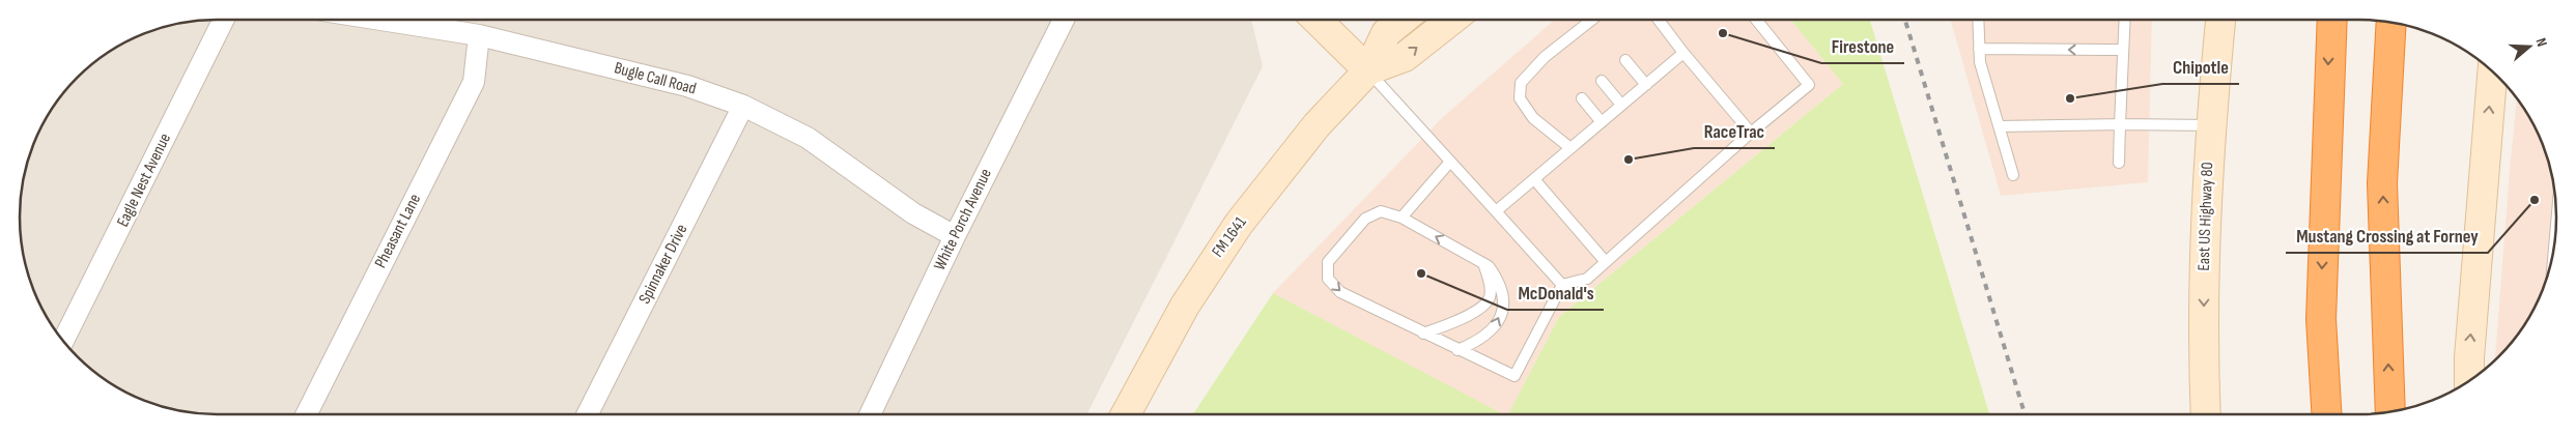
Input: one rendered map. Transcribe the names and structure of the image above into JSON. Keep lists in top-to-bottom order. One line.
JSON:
{"streets":{"main road":["East US Highway 80","FM 1641"],"street":["Bugle Call Road","Eagle Nest Avenue","White Porch Avenue","Pheasant Lane","Spinnaker Drive"]},"crossings":[["Bugle Call Road","White Porch Avenue"],["Bugle Call Road","Pheasant Lane"],["Bugle Call Road","Spinnaker Drive"]],"one_way":["East US Highway 80"],"places":["Firestone","Chipotle","RaceTrac","Mustang Crossing at Forney","McDonald's"],"north":"right"}
